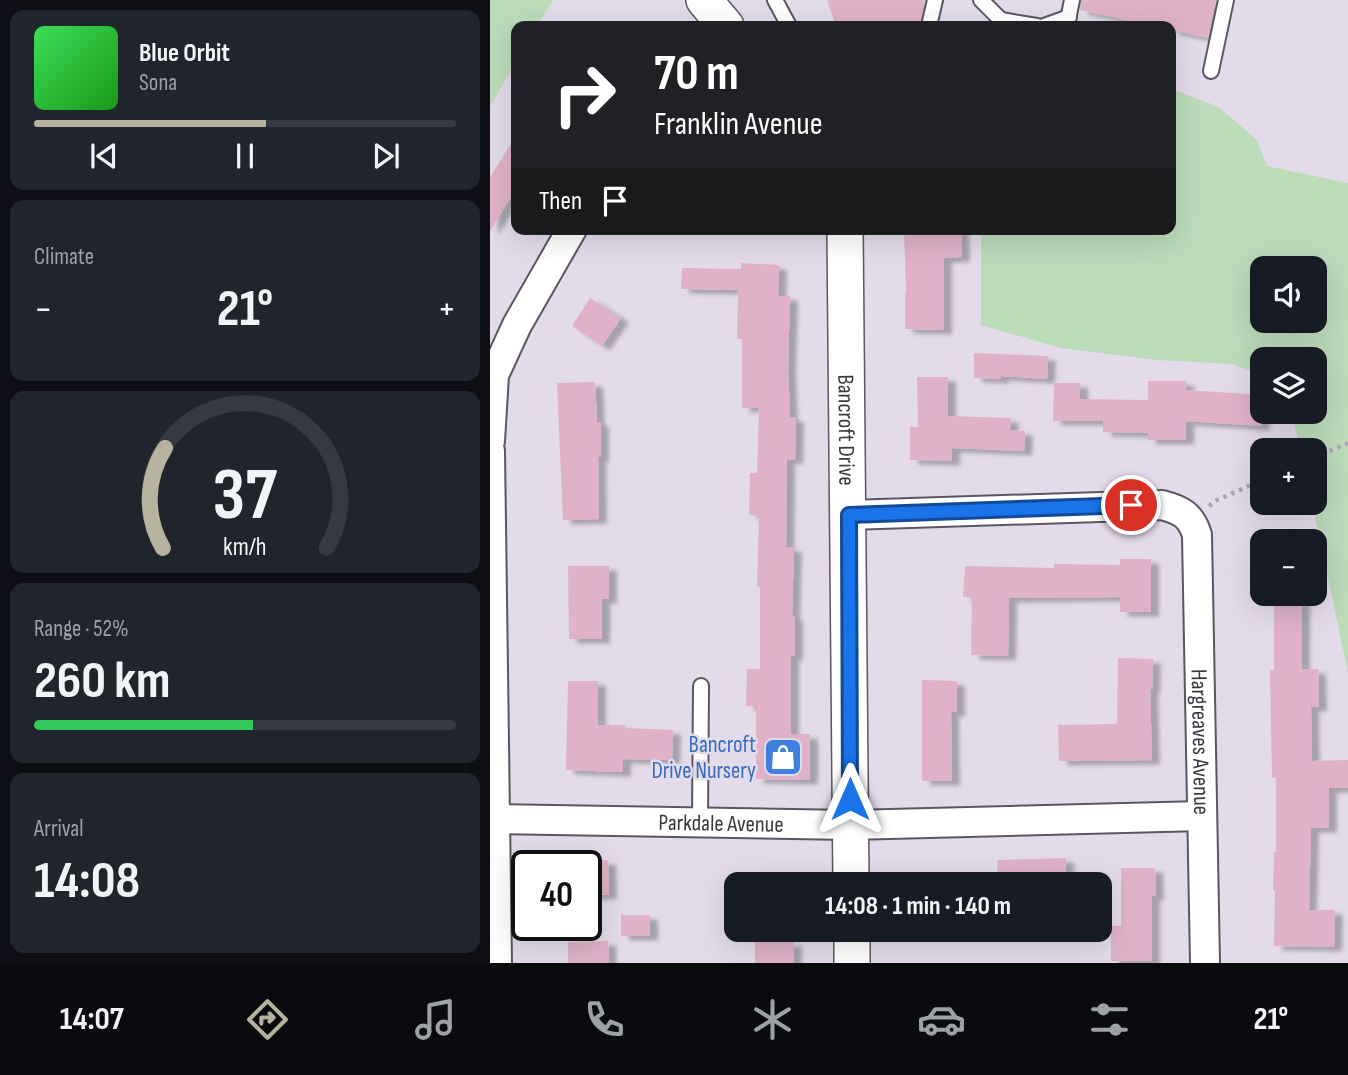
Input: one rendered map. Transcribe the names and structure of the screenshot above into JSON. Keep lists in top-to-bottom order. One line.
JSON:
{"streets":{"street":["Bancroft Drive","Hargreaves Avenue","Parkdale Avenue"]},"crossings":[["Bancroft Drive","Parkdale Avenue"],["Hargreaves Avenue","Parkdale Avenue"]],"places":{"shop":["Bancroft Drive Nursery"]},"page":{"turn":["70 m","Franklin Avenue"],"song":["Blue Orbit","Sona"],"then":"Then","tile":["Climate",["Range · 52%","260 km"],["Arrival","14:08"]],"map_buttons":["+","−"],"heat":["−","21°","+"],"limit":"40","trip":"14:08 · 1 min · 140 m","tabs":["14:07","21°"],"gauge":["37","km/h"]}}
